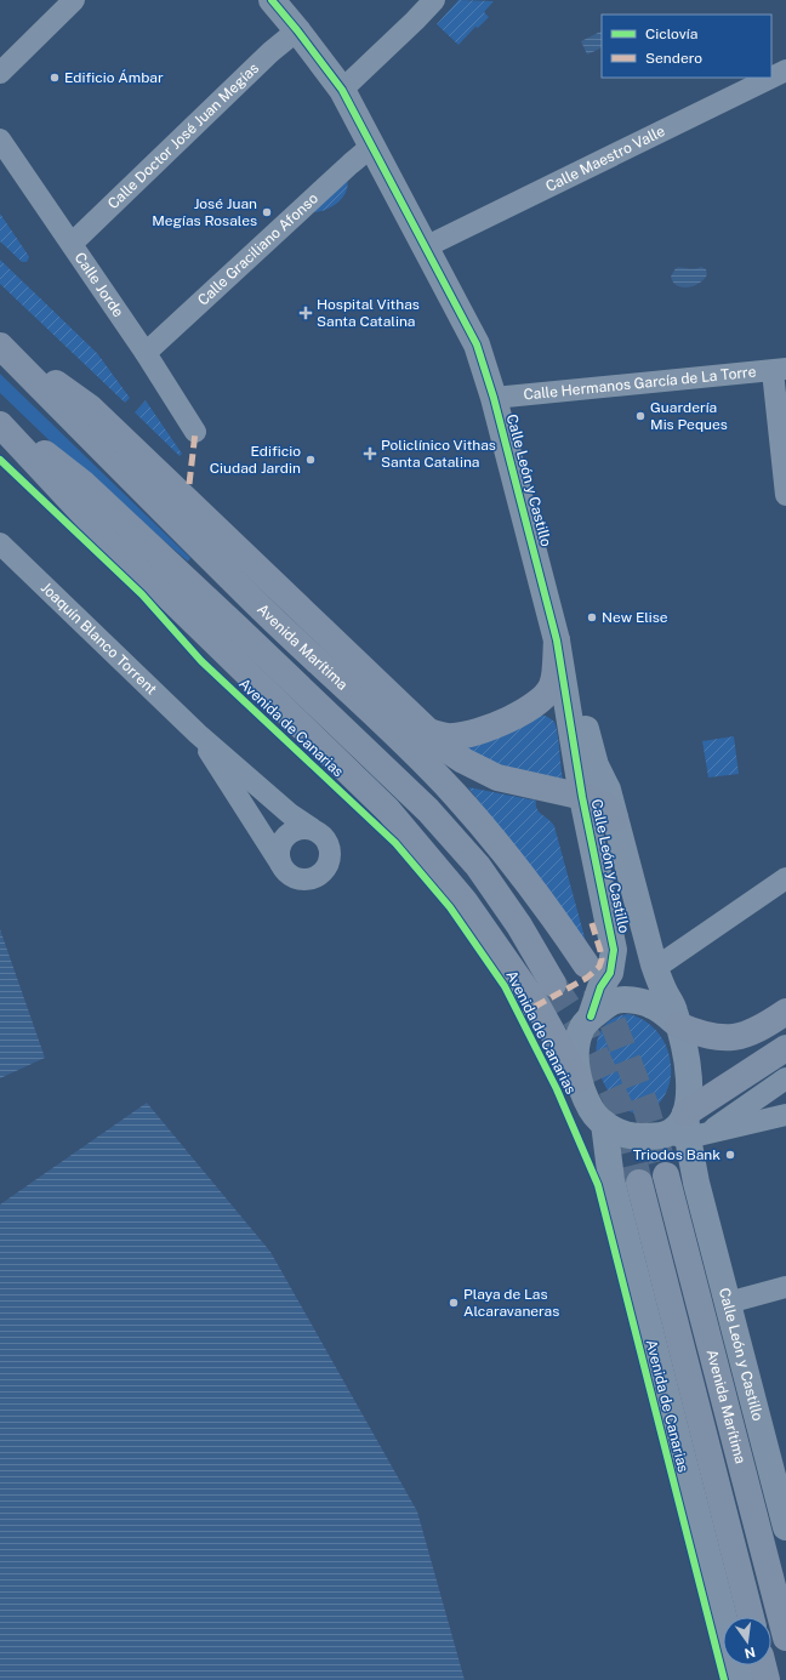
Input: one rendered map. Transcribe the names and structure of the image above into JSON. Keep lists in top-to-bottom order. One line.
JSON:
{"streets":{"highway":["Avenida Marítima"],"street":["Calle Doctor José Juan Megías","Calle Maestro Valle","Calle Graciliano Afonso","Calle Jorde","Calle Hermanos García de La Torre","Calle León y Castillo","Joaquín Blanco Torrent"],"cycle path":["Avenida de Canarias"]},"crossings":[["Calle Doctor José Juan Megías","Calle Jorde"],["Calle Doctor José Juan Megías","Calle León y Castillo"],["Calle Maestro Valle","Calle León y Castillo"],["Calle Graciliano Afonso","Calle Jorde"],["Calle Graciliano Afonso","Calle León y Castillo"],["Calle Hermanos García de La Torre","Calle León y Castillo"]],"places":{"other":["Edificio Ámbar","José Juan Megías Rosales","Guardería Mis Peques","Edificio Ciudad Jardin","New Elise","Triodos Bank","Playa de Las Alcaravaneras"],"health":["Hospital Vithas Santa Catalina","Policlínico Vithas Santa Catalina"]},"legend":["Ciclovía","Sendero"],"north":"bottom"}
